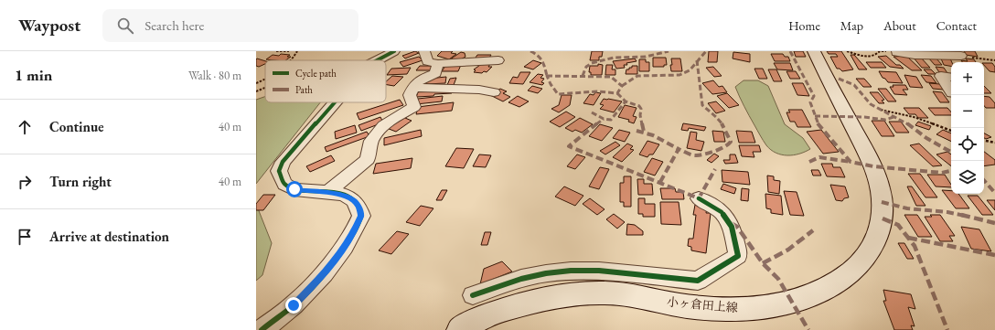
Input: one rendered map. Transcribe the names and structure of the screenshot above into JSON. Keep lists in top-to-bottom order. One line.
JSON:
{"streets":{"main road":["小ヶ倉田上線"]},"legend":["Cycle path","Path"],"page":{"header":"Waypost","search":"Search here","nav":["Home","Map","About","Contact"],"heading":["1 min","Walk · 80 m"],"map_buttons":["+","−"],"list":[["Continue","40 m"],["Turn right","40 m"],"Arrive at destination"]}}
